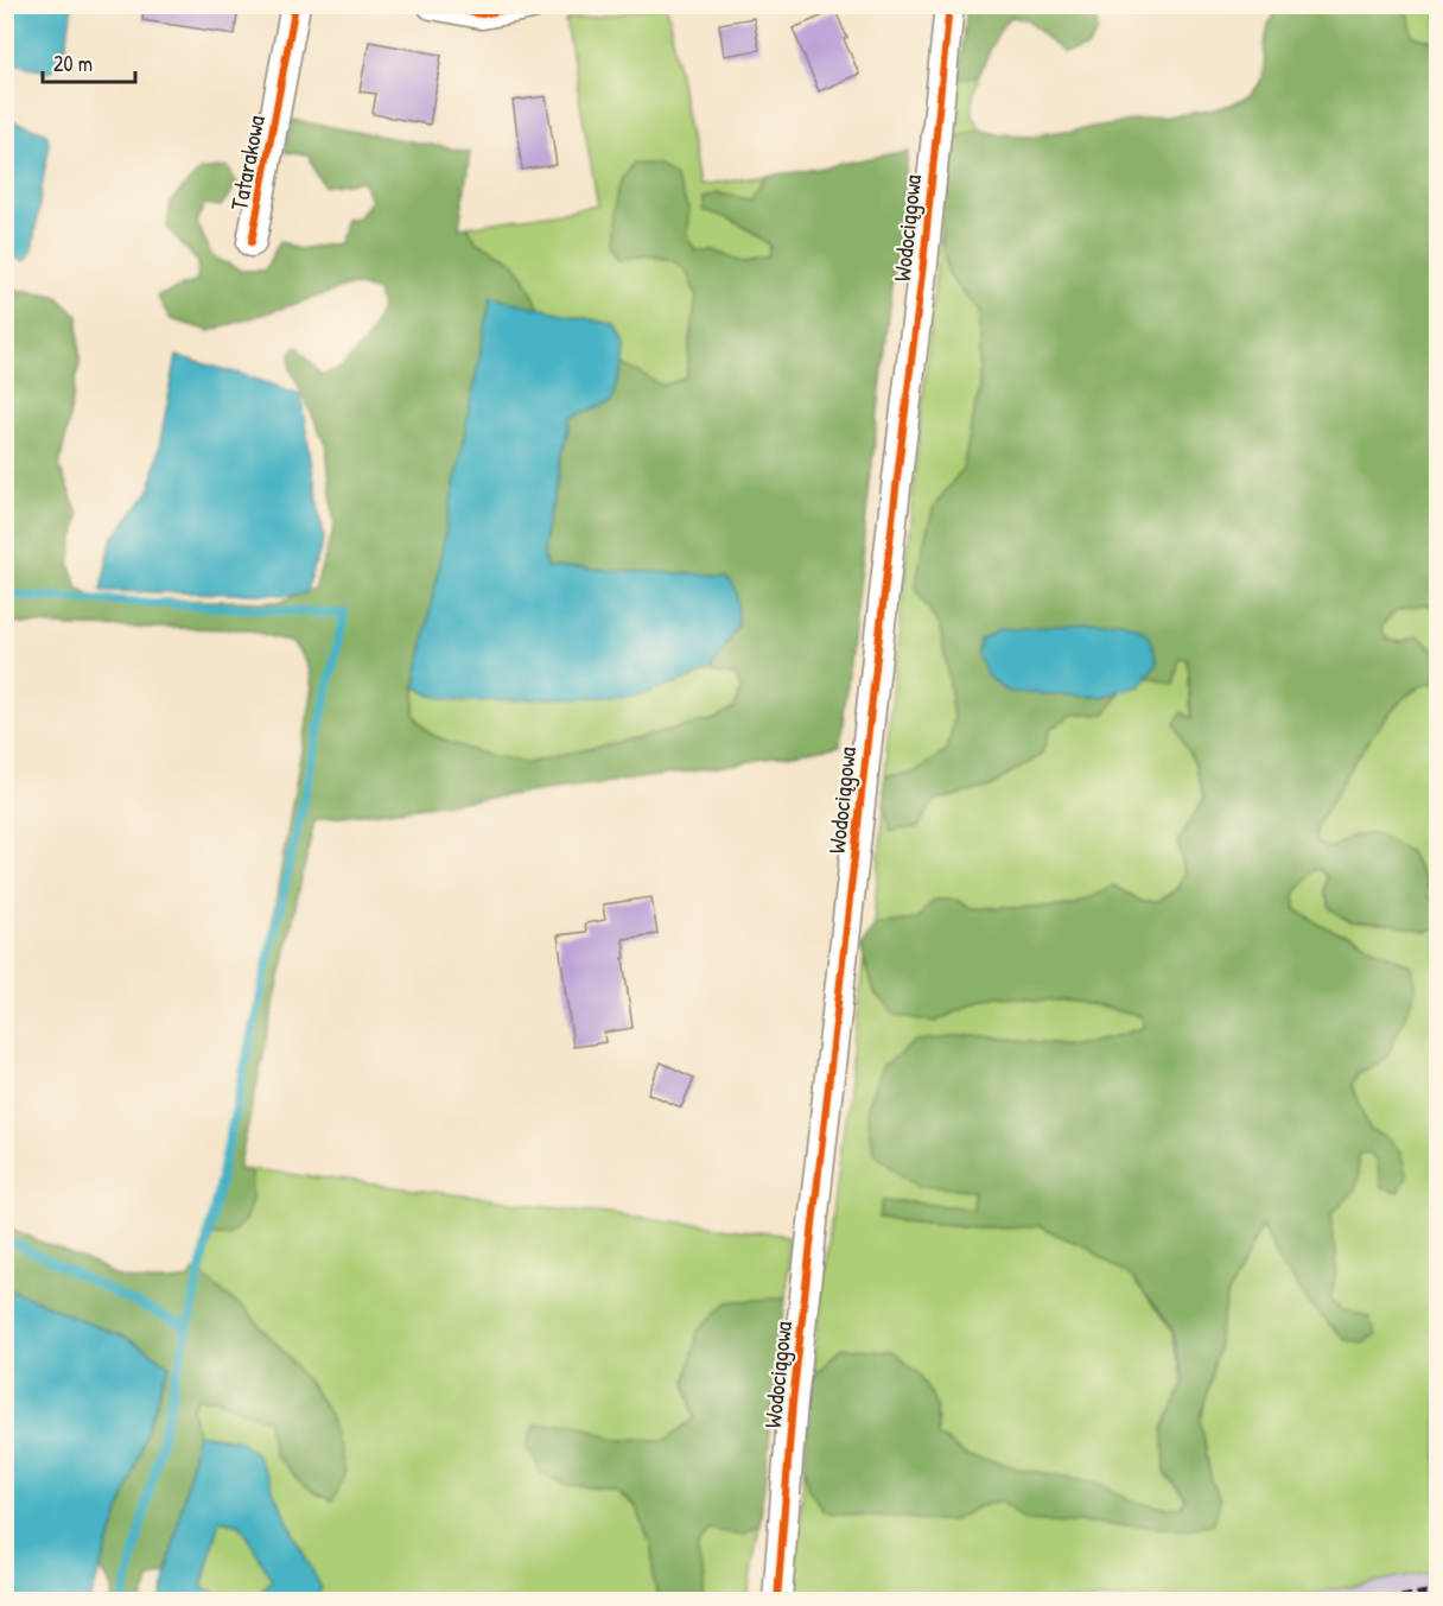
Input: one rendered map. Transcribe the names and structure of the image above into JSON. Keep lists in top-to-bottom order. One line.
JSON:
{"streets":{"street":["Tatarakowa","Wodociągowa"]},"scale_bar":"20 m"}
